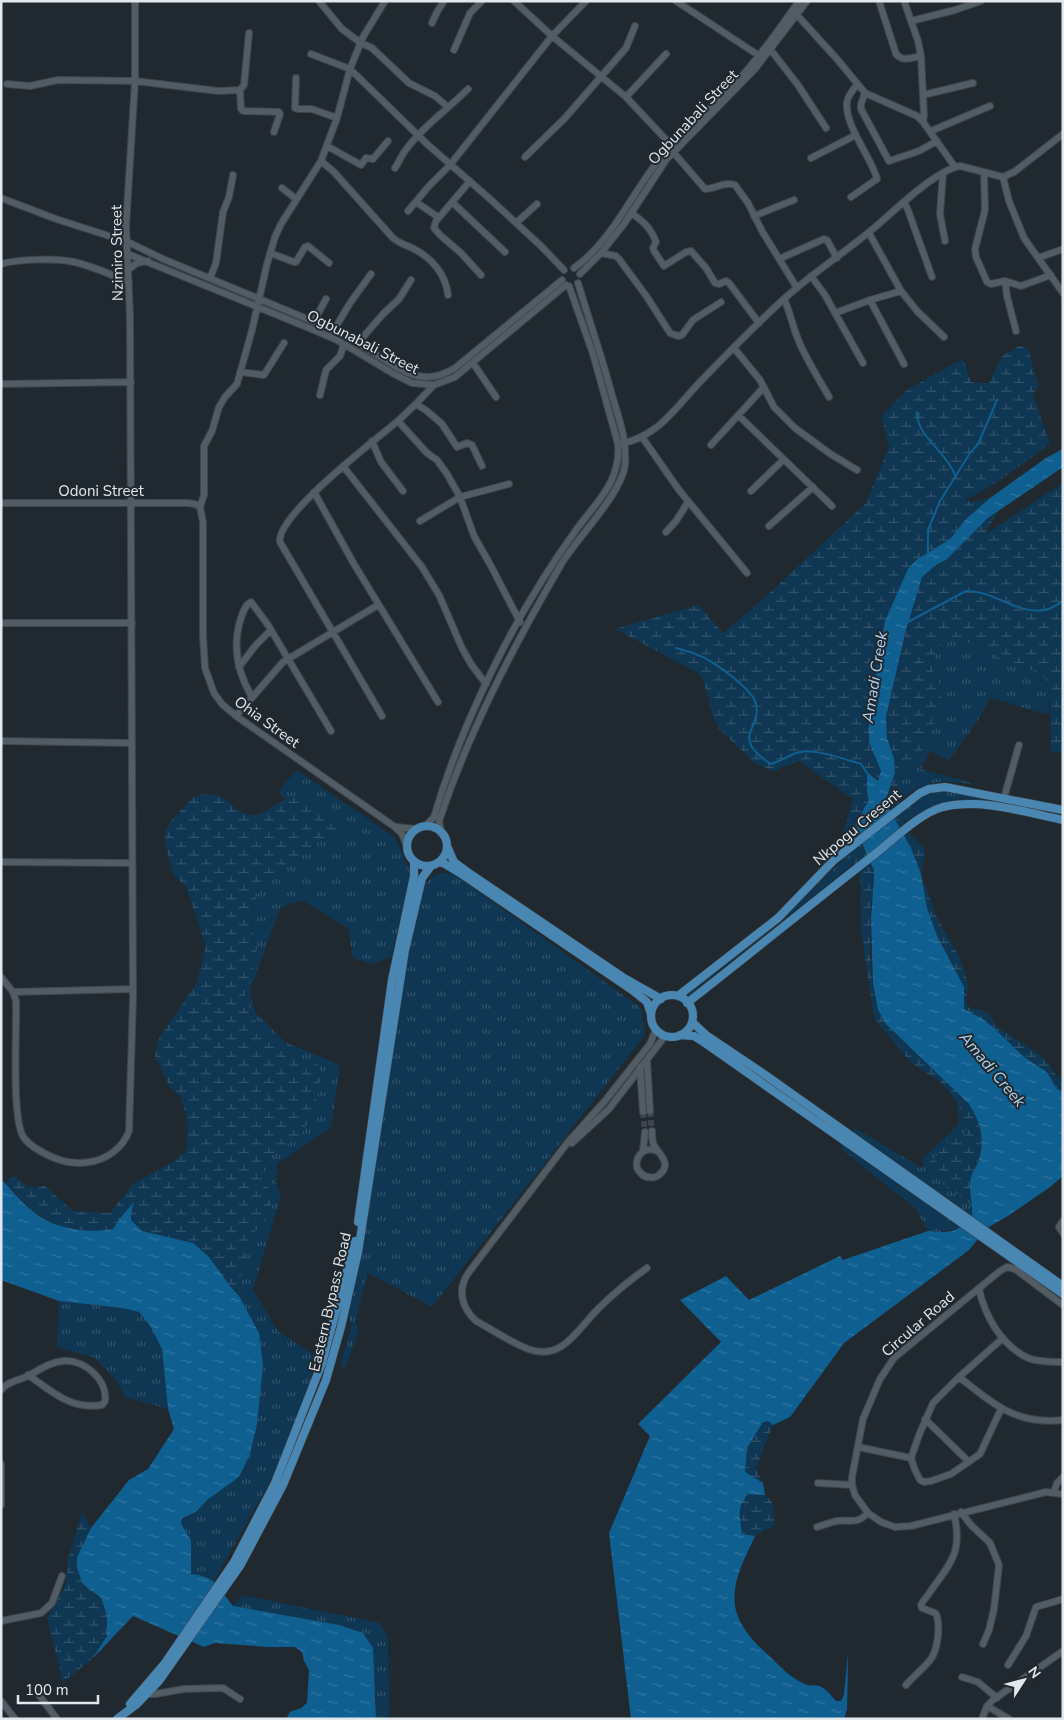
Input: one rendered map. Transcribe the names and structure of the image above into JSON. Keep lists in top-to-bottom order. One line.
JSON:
{"streets":{"main road":["Nkpogu Cresent","Eastern Bypass Road"],"street":["Ogbunabali Street","Nzimiro Street","Odoni Street","Ohia Street","Circular Road"]},"crossings":[["Ogbunabali Street","Nzimiro Street"],["Ogbunabali Street","Ohia Street"],["Nzimiro Street","Odoni Street"],["Odoni Street","Ohia Street"],["Ohia Street","Eastern Bypass Road"]],"water":["Amadi Creek"],"scale_bar":"100 m","north":"top right"}
